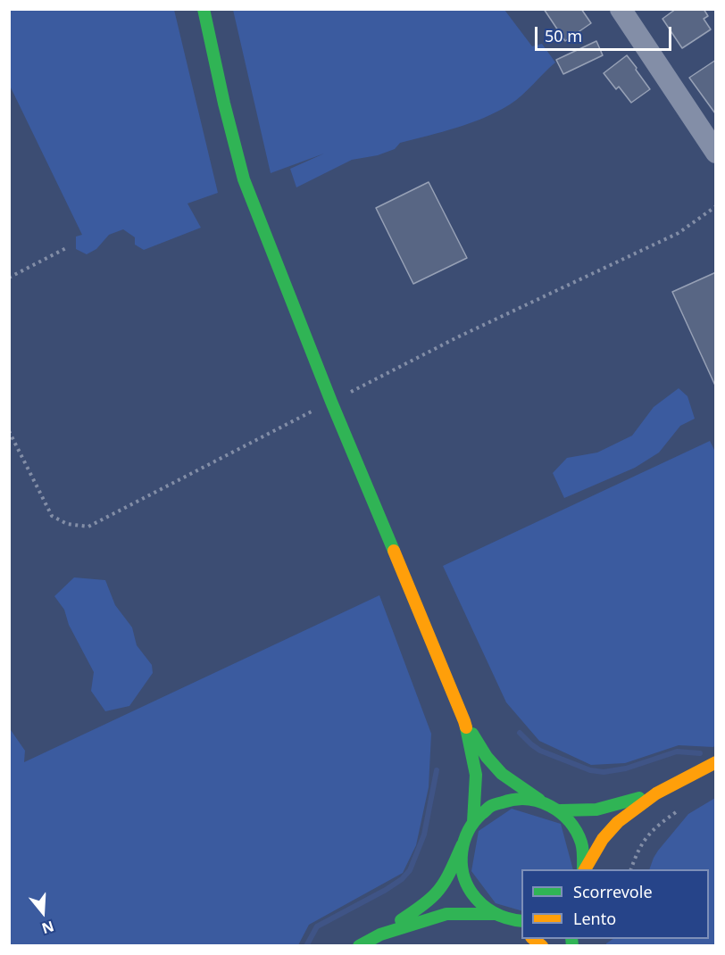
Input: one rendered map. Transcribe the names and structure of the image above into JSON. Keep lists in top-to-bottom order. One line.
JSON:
{"legend":["Scorrevole","Lento"],"scale_bar":"50 m","north":"bottom"}
